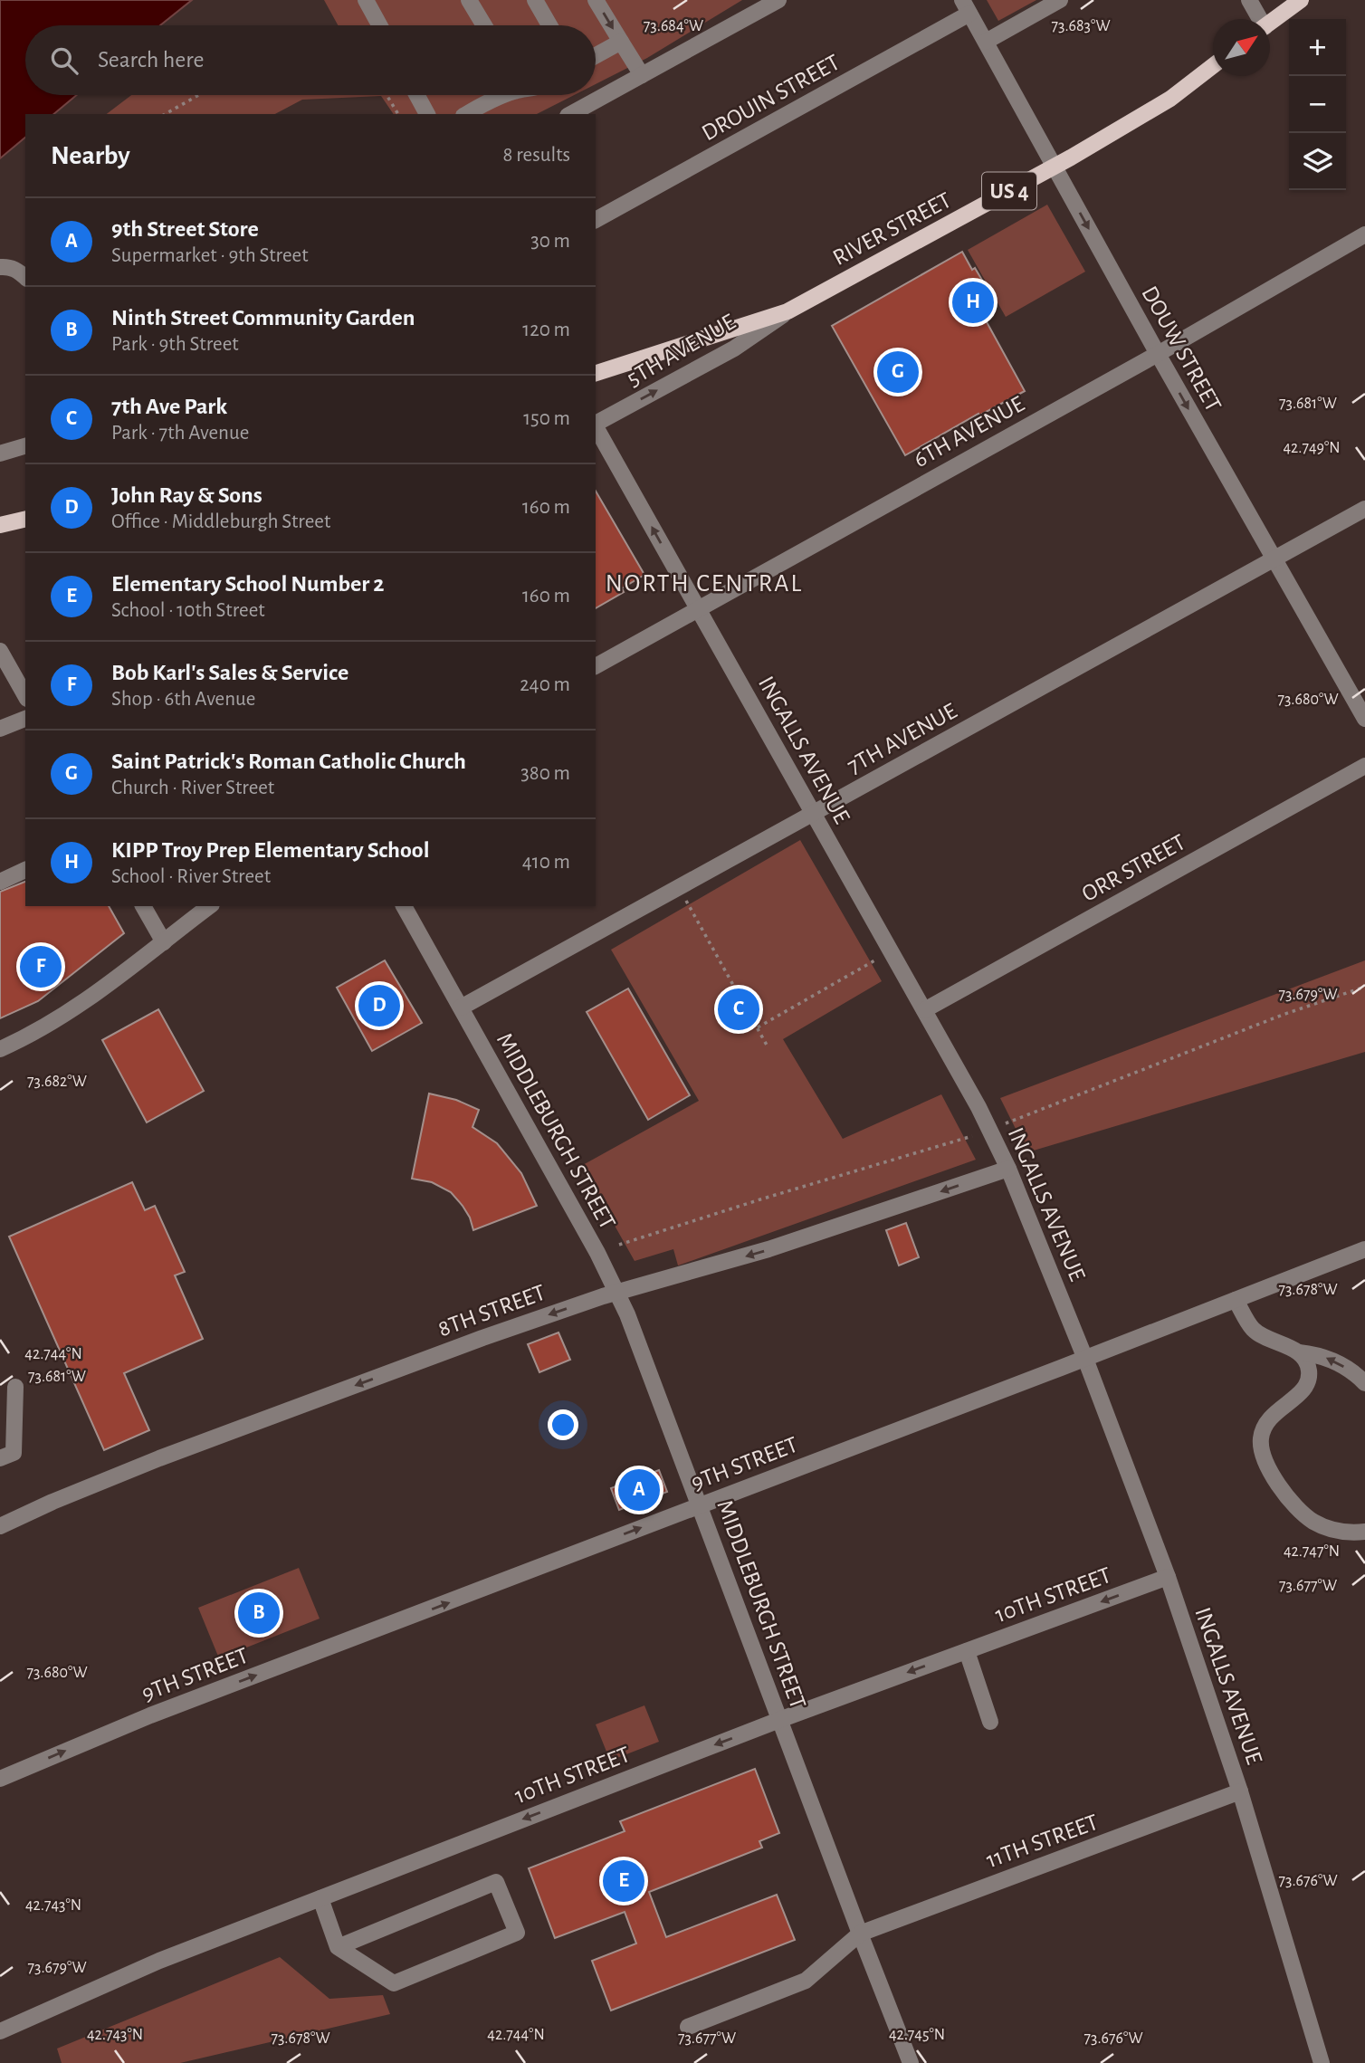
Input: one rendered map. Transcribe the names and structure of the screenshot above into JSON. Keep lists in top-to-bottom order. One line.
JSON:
{"streets":{"main road":["US 4","RIVER STREET"],"street":["DROUIN STREET","DOUW STREET","5TH AVENUE","6TH AVENUE","7TH AVENUE","INGALLS AVENUE","ORR STREET","MIDDLEBURGH STREET","8TH STREET","9TH STREET","10TH STREET","11TH STREET"]},"crossings":[["DROUIN STREET","DOUW STREET"],["RIVER STREET","DOUW STREET"],["RIVER STREET","5TH AVENUE"],["DOUW STREET","6TH AVENUE"],["DOUW STREET","7TH AVENUE"],["6TH AVENUE","INGALLS AVENUE"],["7TH AVENUE","INGALLS AVENUE"],["7TH AVENUE","MIDDLEBURGH STREET"],["INGALLS AVENUE","ORR STREET"],["INGALLS AVENUE","8TH STREET"],["INGALLS AVENUE","9TH STREET"],["INGALLS AVENUE","10TH STREET"],["INGALLS AVENUE","11TH STREET"],["MIDDLEBURGH STREET","8TH STREET"],["MIDDLEBURGH STREET","9TH STREET"],["MIDDLEBURGH STREET","10TH STREET"],["MIDDLEBURGH STREET","11TH STREET"]],"one_way":["DOUW STREET","5TH AVENUE","8TH STREET","9TH STREET","10TH STREET"],"districts":["NORTH CENTRAL"],"north":"top right","page":{"map_buttons":["+","−"],"search":"Search here","heading":["Nearby","8 results"],"list":[{"mark":"A","name":"9th Street Store","note":"Supermarket · 9th Street","value":"30 m"},{"mark":"B","name":"Ninth Street Community Garden","note":"Park · 9th Street","value":"120 m"},{"mark":"C","name":"7th Ave Park","note":"Park · 7th Avenue","value":"150 m"},{"mark":"D","name":"John Ray & Sons","note":"Office · Middleburgh Street","value":"160 m"},{"mark":"E","name":"Elementary School Number 2","note":"School · 10th Street","value":"160 m"},{"mark":"F","name":"Bob Karl's Sales & Service","note":"Shop · 6th Avenue","value":"240 m"},{"mark":"G","name":"Saint Patrick's Roman Catholic Church","note":"Church · River Street","value":"380 m"},{"mark":"H","name":"KIPP Troy Prep Elementary School","note":"School · River Street","value":"410 m"}],"pins":["H","G","F","D","C","A","B","E"]},"coordinates":["73.684°W","73.683°W","73.681°W","42.749°N","73.680°W","73.679°W","73.682°W","73.678°W","42.744°N","42.747°N","73.677°W","73.676°W","42.743°N","42.745°N"]}
